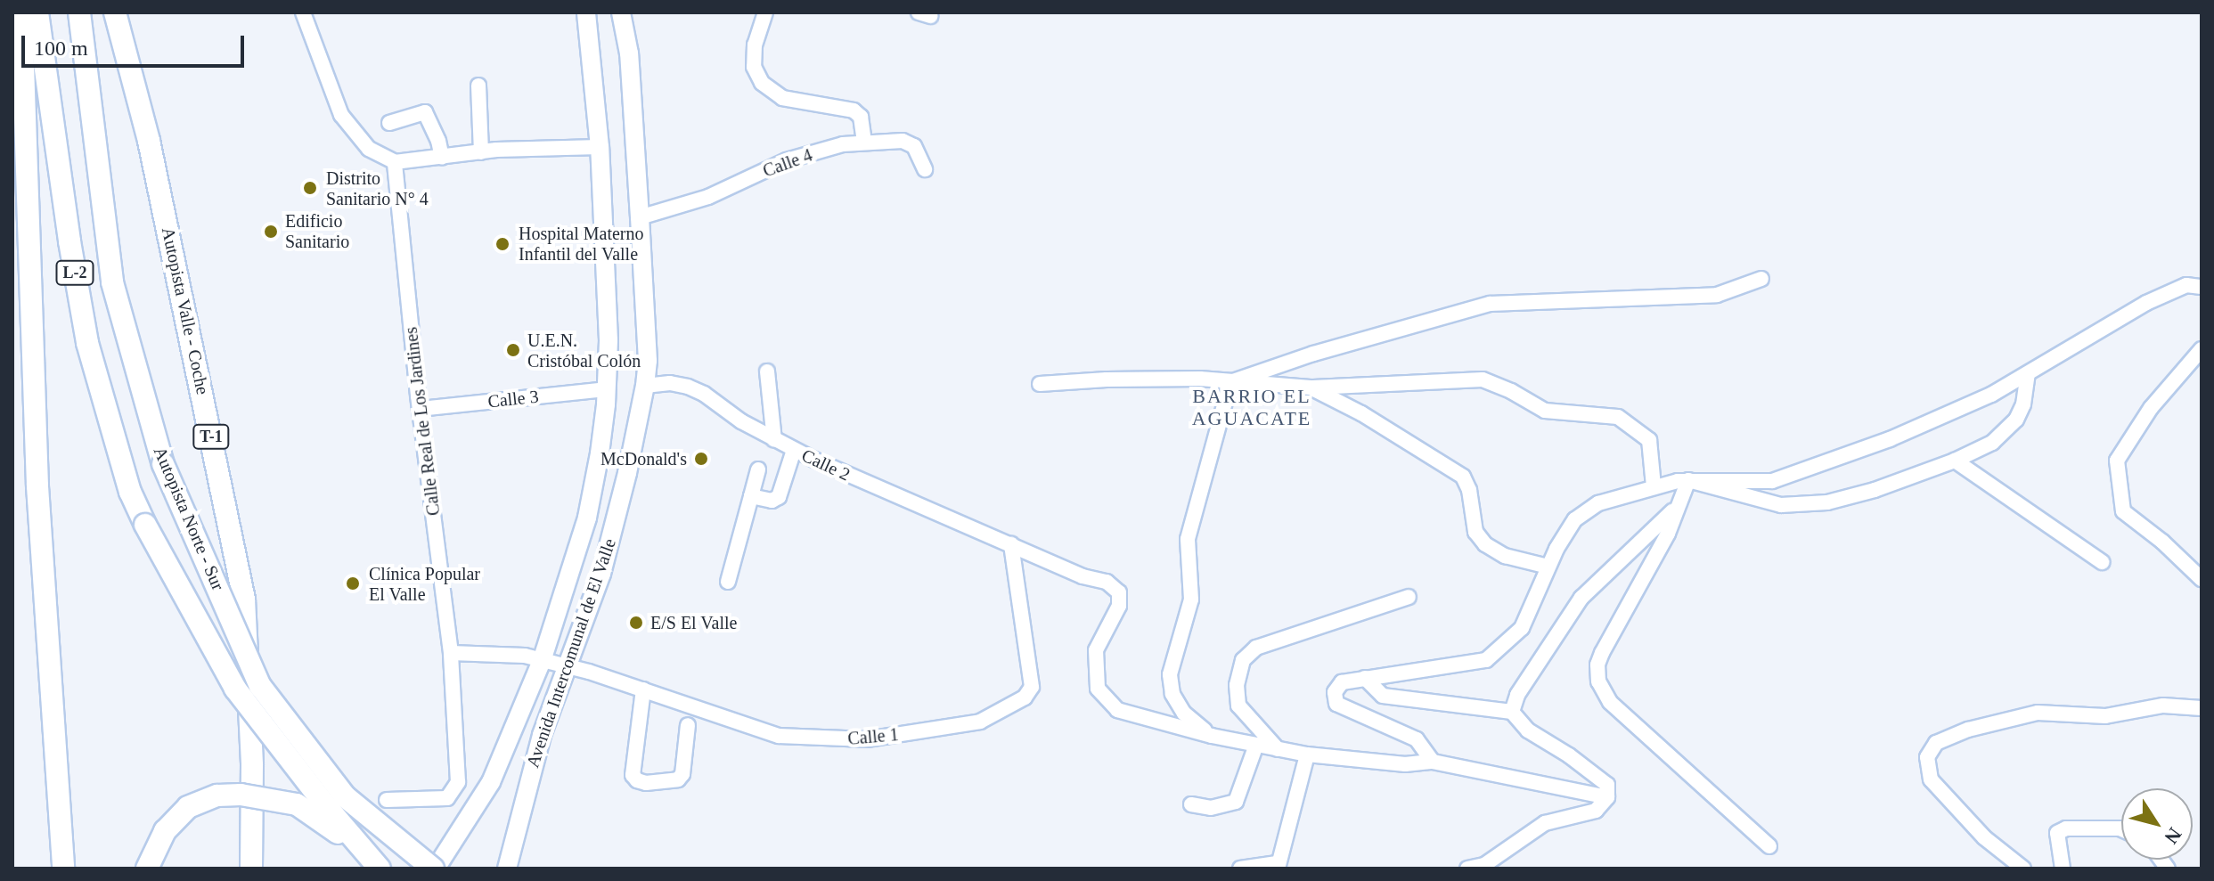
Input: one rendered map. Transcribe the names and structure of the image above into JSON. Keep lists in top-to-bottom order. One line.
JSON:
{"streets":{"highway":["L-2","Autopista Valle - Coche","T-1","Autopista Norte - Sur"],"main road":["Avenida Intercomunal de El Valle"],"street":["Calle 4","Calle 3","Calle Real de Los Jardines","Calle 2","Calle 1"]},"crossings":[["Calle 4","Avenida Intercomunal de El Valle"],["Calle 3","Calle Real de Los Jardines"],["Calle 3","Avenida Intercomunal de El Valle"],["Calle 2","Avenida Intercomunal de El Valle"],["Calle 2","Calle 1"],["Autopista Norte - Sur","Avenida Intercomunal de El Valle"],["Avenida Intercomunal de El Valle","Calle 1"]],"districts":["BARRIO EL AGUACATE"],"places":["Distrito Sanitario N° 4","Edificio Sanitario","Hospital Materno Infantil del Valle","U.E.N. Cristóbal Colón","McDonald's","Clínica Popular El Valle","E/S El Valle"],"scale_bar":"100 m","north":"bottom right"}
